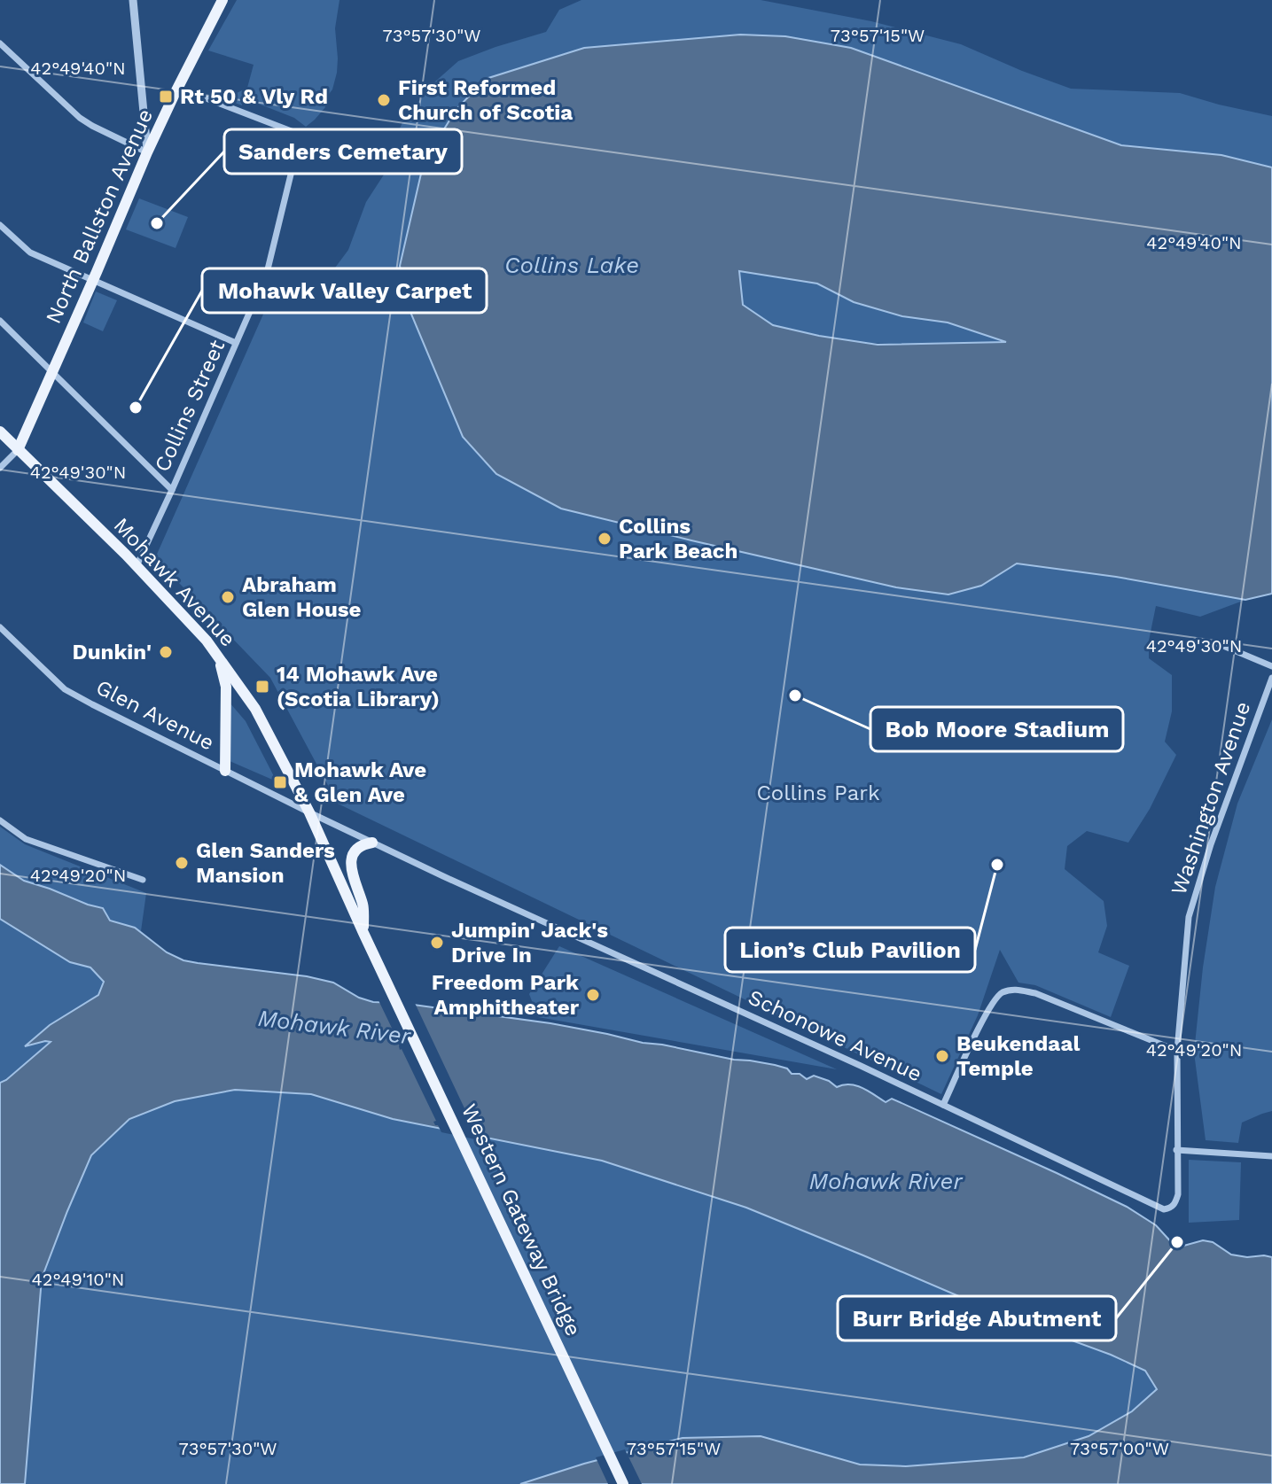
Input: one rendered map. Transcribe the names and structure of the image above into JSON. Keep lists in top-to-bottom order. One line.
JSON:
{"streets":{"main road":["North Ballston Avenue","Mohawk Avenue","Western Gateway Bridge"],"street":["Collins Street","Glen Avenue","Washington Avenue","Schonowe Avenue"]},"crossings":[["North Ballston Avenue","Collins Street"],["North Ballston Avenue","Mohawk Avenue"],["Collins Street","Mohawk Avenue"],["Mohawk Avenue","Glen Avenue"],["Mohawk Avenue","Schonowe Avenue"],["Mohawk Avenue","Western Gateway Bridge"],["Glen Avenue","Schonowe Avenue"],["Washington Avenue","Schonowe Avenue"]],"water":["Collins Lake","Mohawk River"],"parks":["Collins Park"],"places":{"transit":["Rt 50 & Vly Rd","14 Mohawk Ave (Scotia Library)","Mohawk Ave & Glen Ave"],"other":["First Reformed Church of Scotia","Sanders Cemetary","Mohawk Valley Carpet","Collins Park Beach","Abraham Glen House","Dunkin'","Bob Moore Stadium","Glen Sanders Mansion","Lion’s Club Pavilion","Jumpin' Jack's Drive In","Freedom Park Amphitheater","Beukendaal Temple","Burr Bridge Abutment"]},"coordinates":["73°57'30\"W","73°57'15\"W","42°49'40\"N","42°49'30\"N","42°49'20\"N","42°49'10\"N","73°57'00\"W"]}
